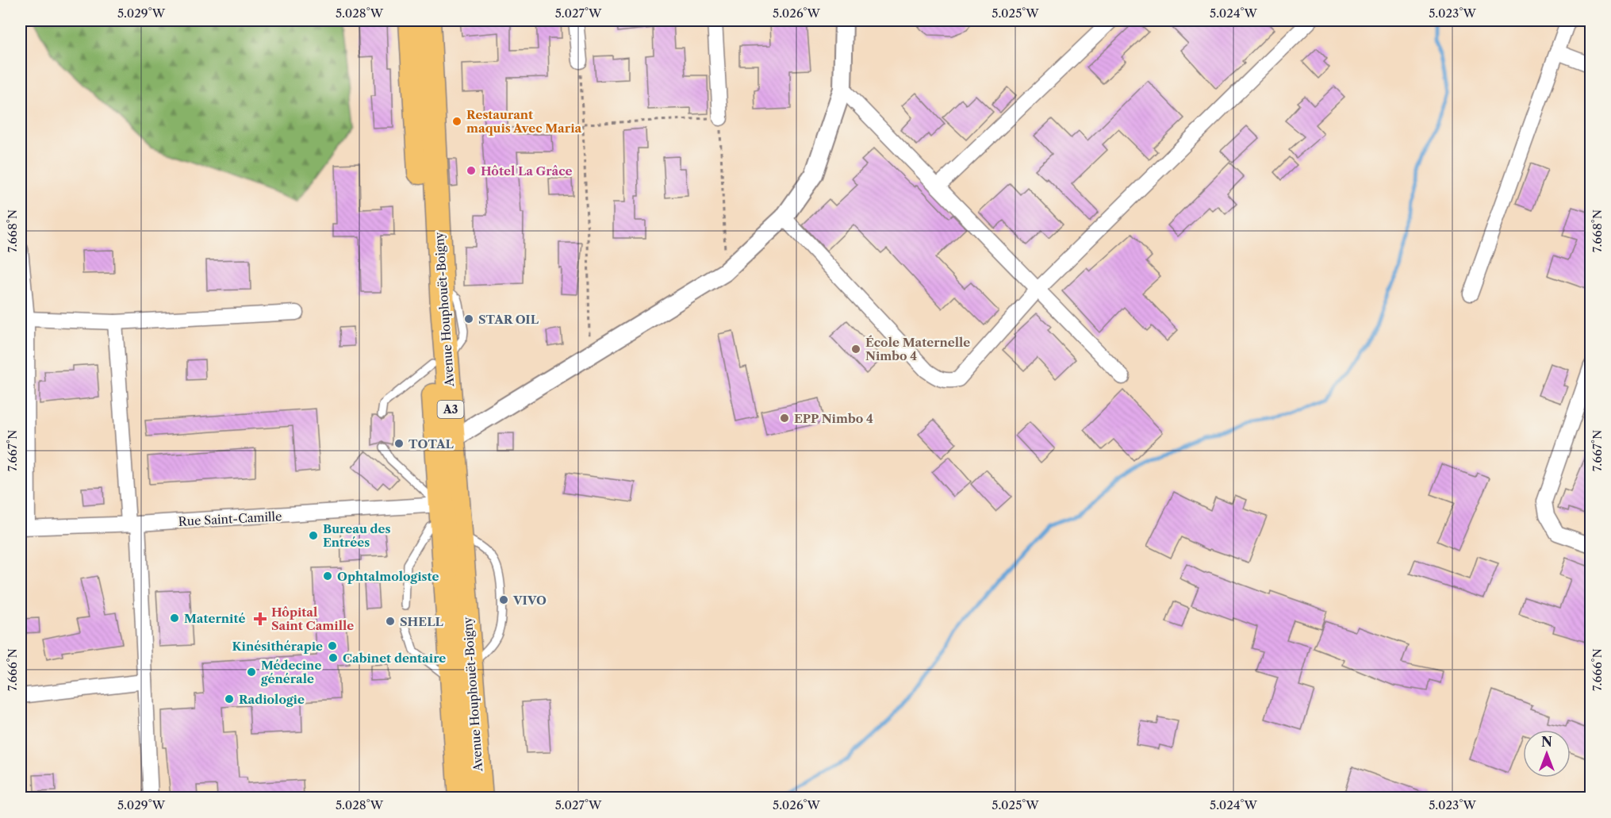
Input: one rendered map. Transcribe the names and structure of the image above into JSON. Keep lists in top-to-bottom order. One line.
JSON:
{"streets":{"highway":["Avenue Houphouët-Boigny","A3"],"street":["Rue Saint-Camille"]},"crossings":[["Avenue Houphouët-Boigny","Rue Saint-Camille"]],"places":{"other":["Restaurant maquis Avec Maria","Hôtel La Grâce","STAR OIL","École Maternelle Nimbo 4","EPP Nimbo 4","TOTAL","Bureau des Entrées","Ophtalmologiste","VIVO","Maternité","SHELL","Kinésithérapie","Cabinet dentaire","Médecine générale","Radiologie"],"health":["Hôpital Saint Camille"]},"north":"top","coordinates":["5.029°W","5.028°W","5.027°W","5.026°W","5.025°W","5.024°W","5.023°W","7.668°N","7.667°N","7.666°N"]}
